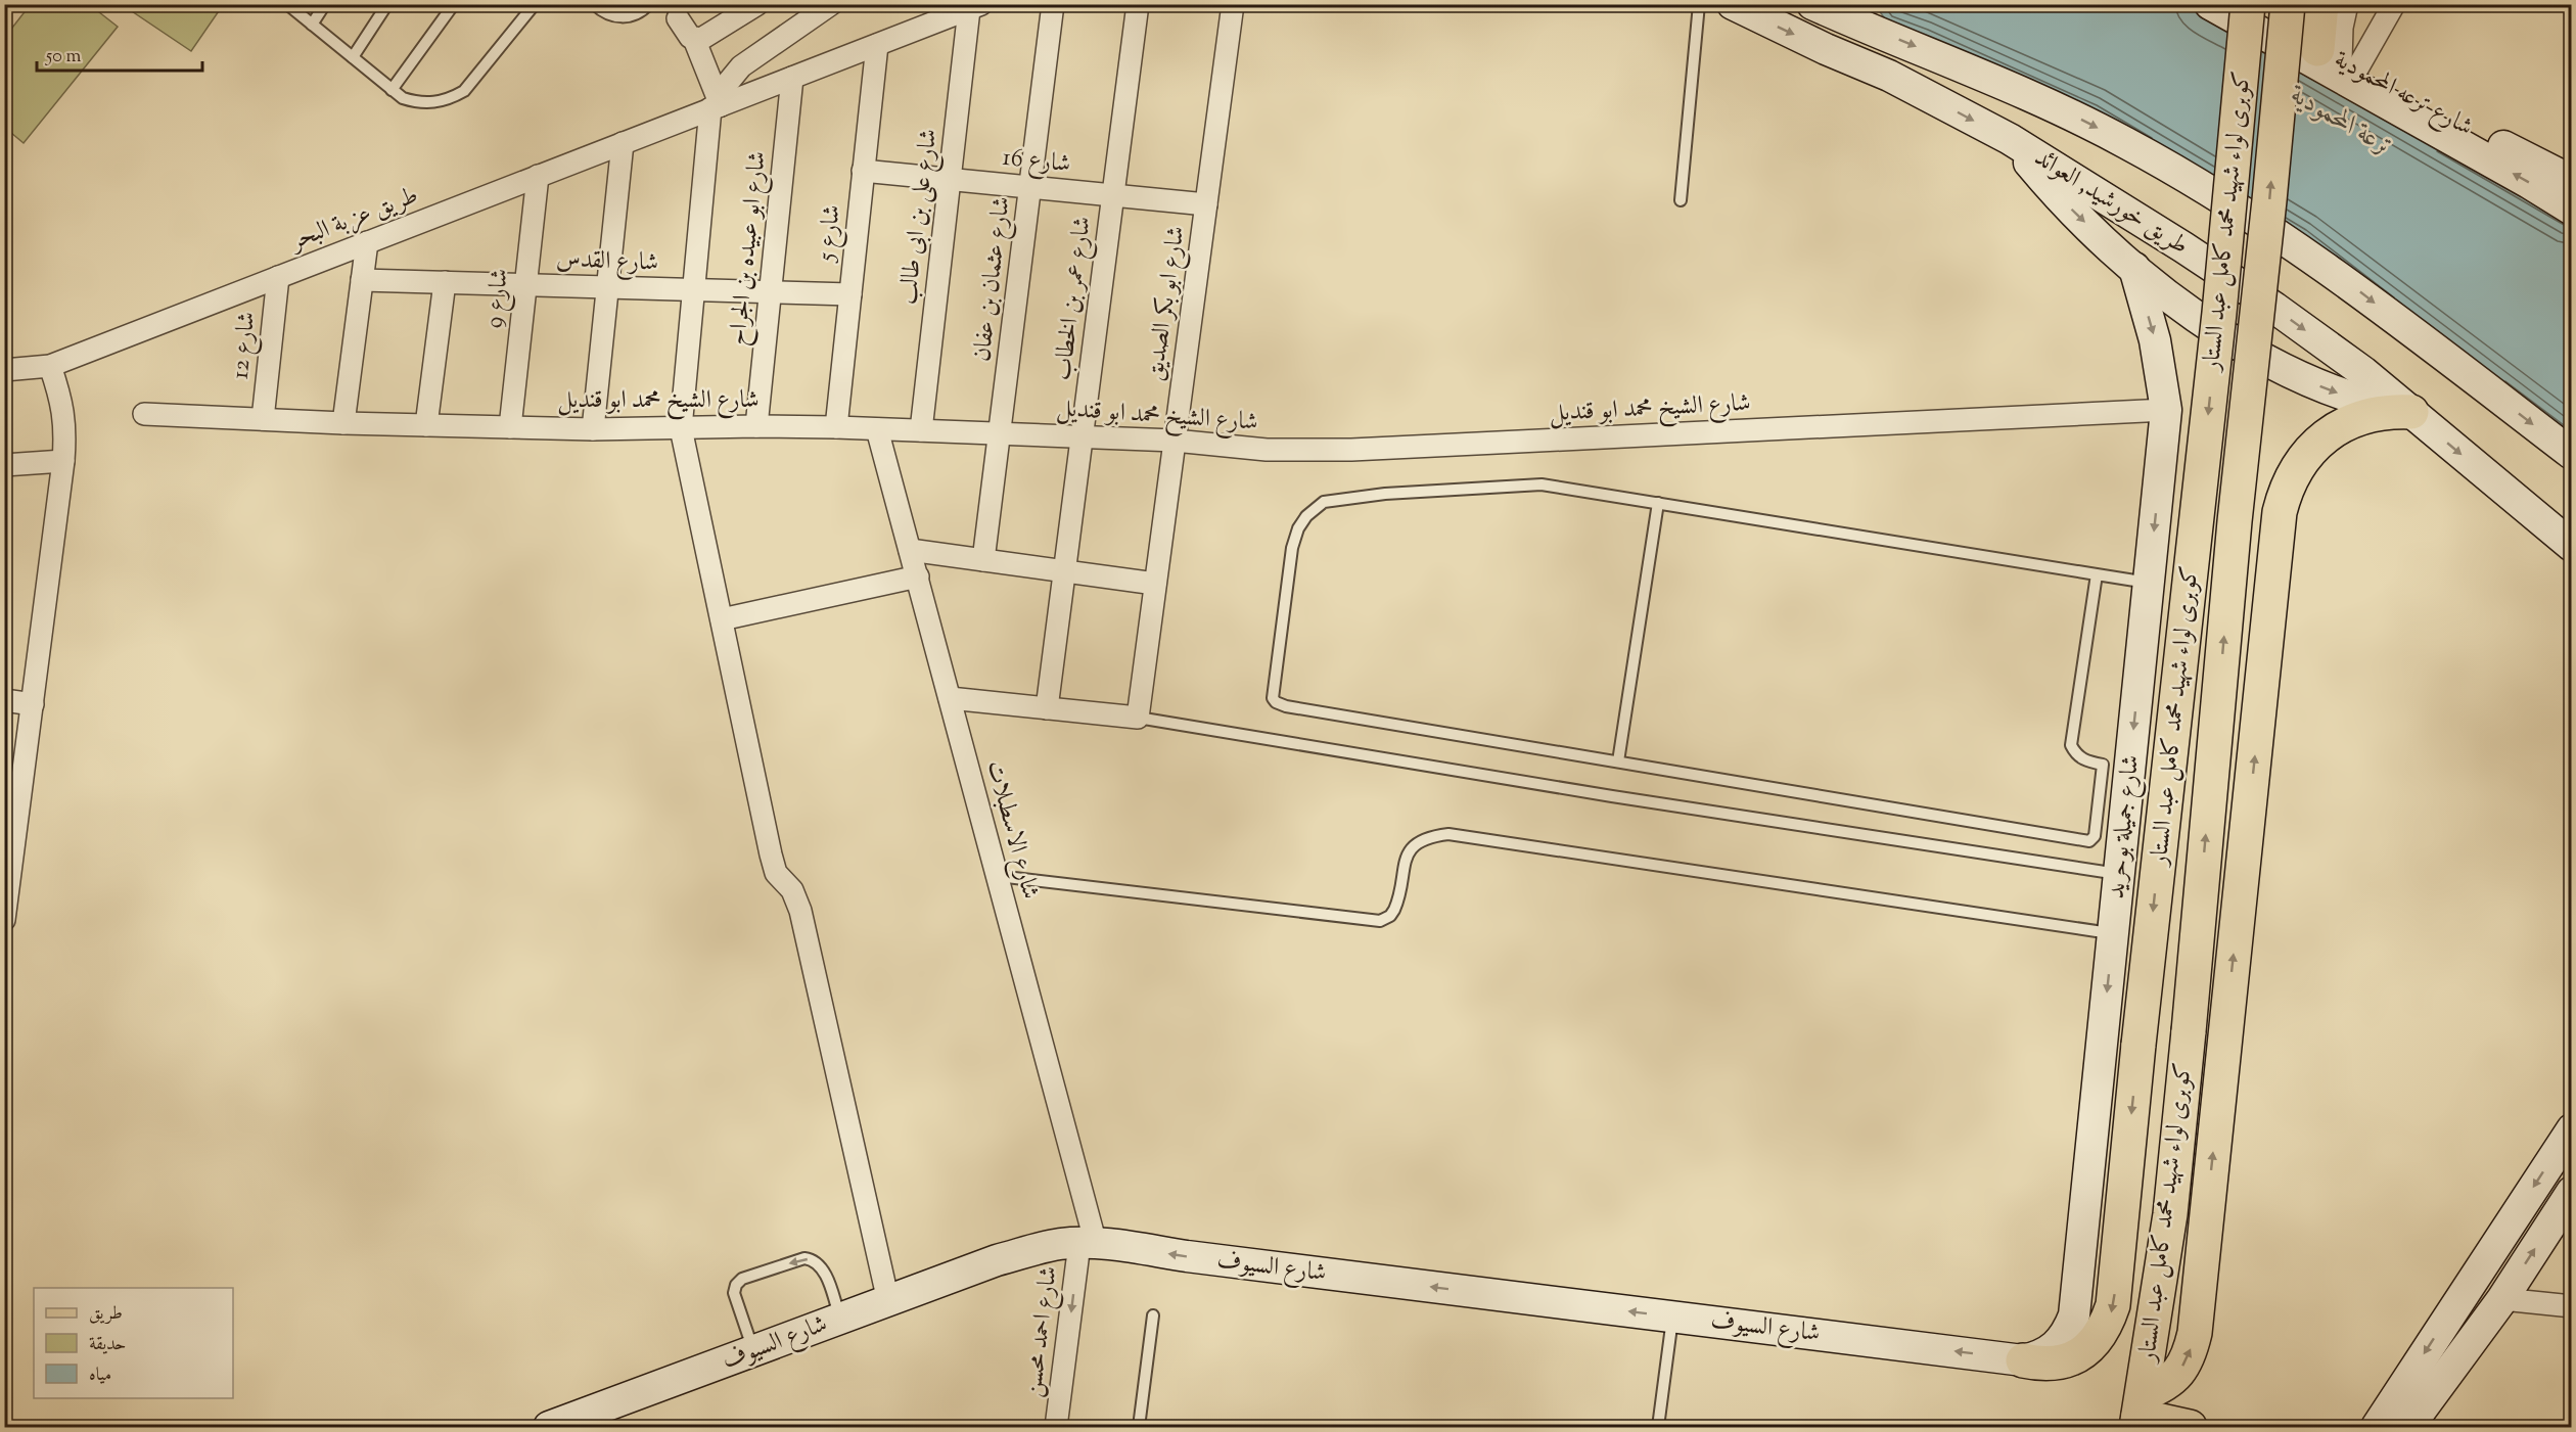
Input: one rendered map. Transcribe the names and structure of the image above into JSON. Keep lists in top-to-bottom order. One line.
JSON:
{"streets":{"main road":["شارع ترعه المحمودية","طريق خورشيد, العوائد","كوبرى لواء شهيد محمد كامل عبد الستار","شارع جميلة بوحريد","شارع السيوف"],"street":["شارع 16","شارع على بن ابى طالب","طريق عزبة البحر","شارع 5","شارع ابو عبيده بن الجراح","شارع القدس","شارع عثمان بن عفان","شارع 9","شارع عمر بن الخطاب","شارع ابو بكر الصديق","شارع 12","شارع الشيخ محمد ابو قنديل","شارع الاسطبلات","شارع احمد محسن"]},"crossings":[["شارع 16","شارع على بن ابى طالب"],["شارع 16","شارع 5"],["شارع 16","شارع عثمان بن عفان"],["شارع 16","شارع عمر بن الخطاب"],["شارع 16","شارع ابو بكر الصديق"],["شارع على بن ابى طالب","طريق عزبة البحر"],["شارع على بن ابى طالب","شارع الشيخ محمد ابو قنديل"],["طريق عزبة البحر","شارع 5"],["طريق عزبة البحر","شارع ابو عبيده بن الجراح"],["طريق عزبة البحر","شارع 9"],["طريق عزبة البحر","شارع 12"],["كوبرى لواء شهيد محمد كامل عبد الستار","شارع جميلة بوحريد"],["كوبرى لواء شهيد محمد كامل عبد الستار","شارع السيوف"],["شارع 5","شارع القدس"],["شارع 5","شارع الشيخ محمد ابو قنديل"],["شارع ابو عبيده بن الجراح","شارع القدس"],["شارع ابو عبيده بن الجراح","شارع الشيخ محمد ابو قنديل"],["شارع القدس","شارع 9"],["شارع عثمان بن عفان","شارع الشيخ محمد ابو قنديل"],["شارع 9","شارع الشيخ محمد ابو قنديل"],["شارع عمر بن الخطاب","شارع الشيخ محمد ابو قنديل"],["شارع ابو بكر الصديق","شارع الشيخ محمد ابو قنديل"],["شارع 12","شارع الشيخ محمد ابو قنديل"],["شارع الشيخ محمد ابو قنديل","شارع جميلة بوحريد"],["شارع الشيخ محمد ابو قنديل","شارع الاسطبلات"],["شارع جميلة بوحريد","شارع السيوف"],["شارع الاسطبلات","شارع السيوف"],["شارع الاسطبلات","شارع احمد محسن"],["شارع السيوف","شارع احمد محسن"]],"one_way":["شارع السيوف","شارع احمد محسن"],"water":["ترعة المحمودية"],"legend":["طريق","حديقة","مياه"],"scale_bar":"50 m"}
